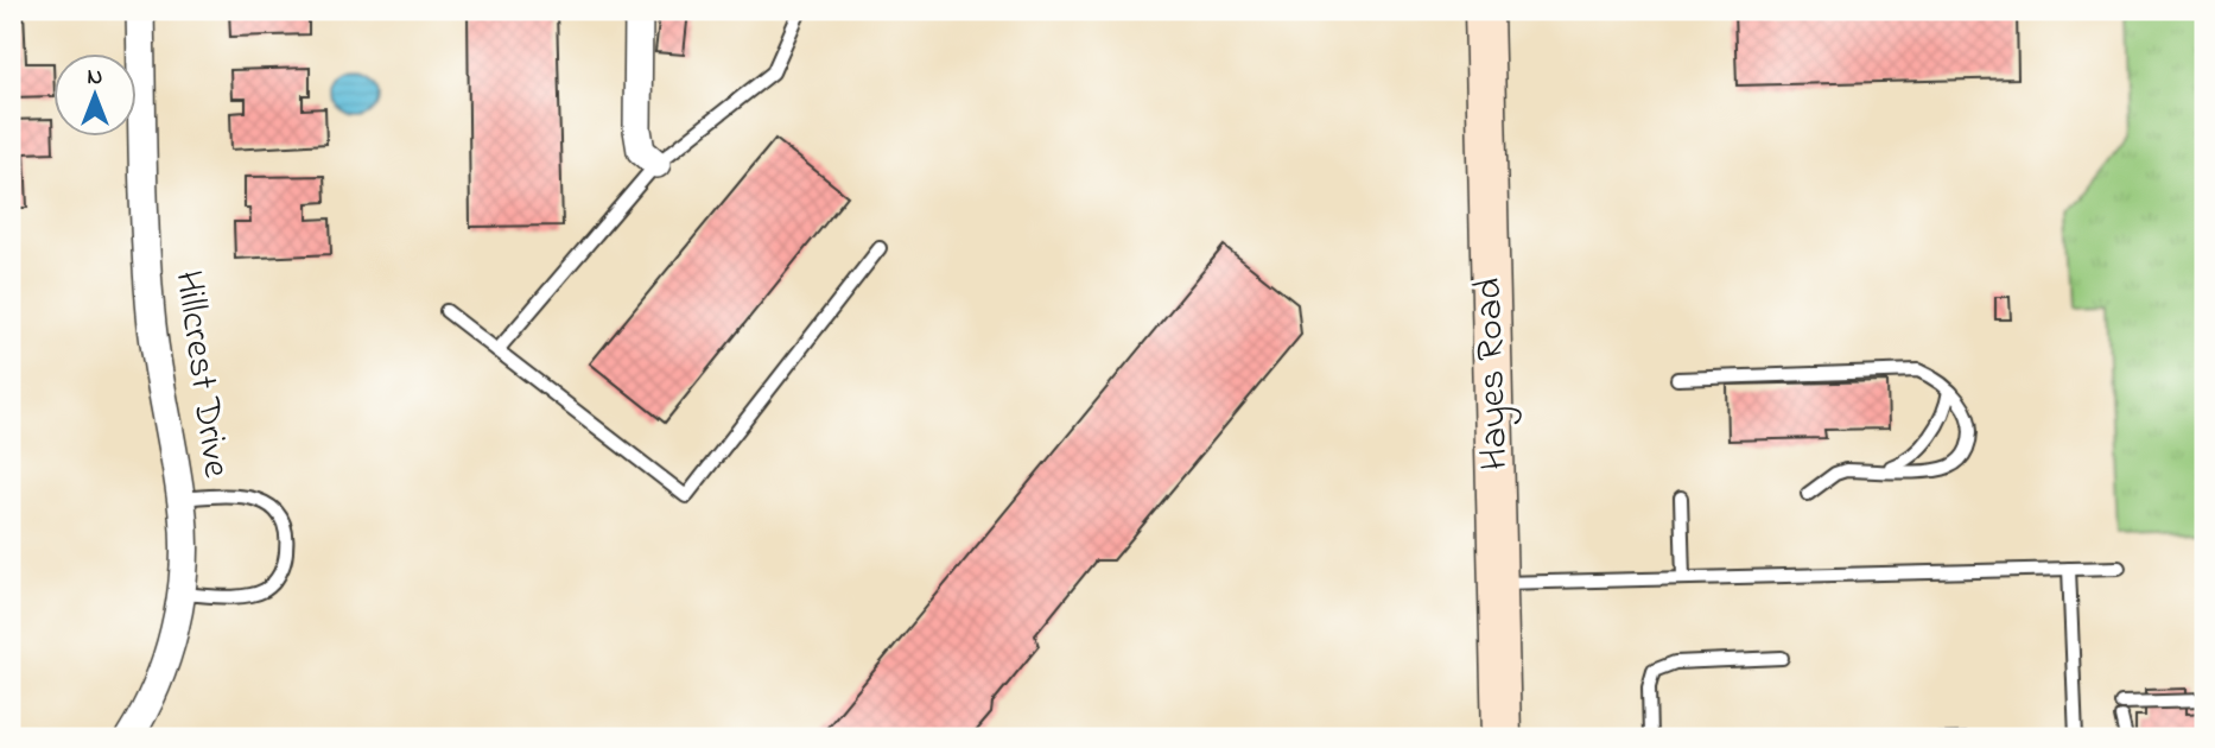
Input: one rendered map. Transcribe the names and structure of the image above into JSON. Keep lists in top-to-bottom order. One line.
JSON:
{"streets":{"street":["Hillcrest Drive","Hayes Road"]},"north":"top"}
